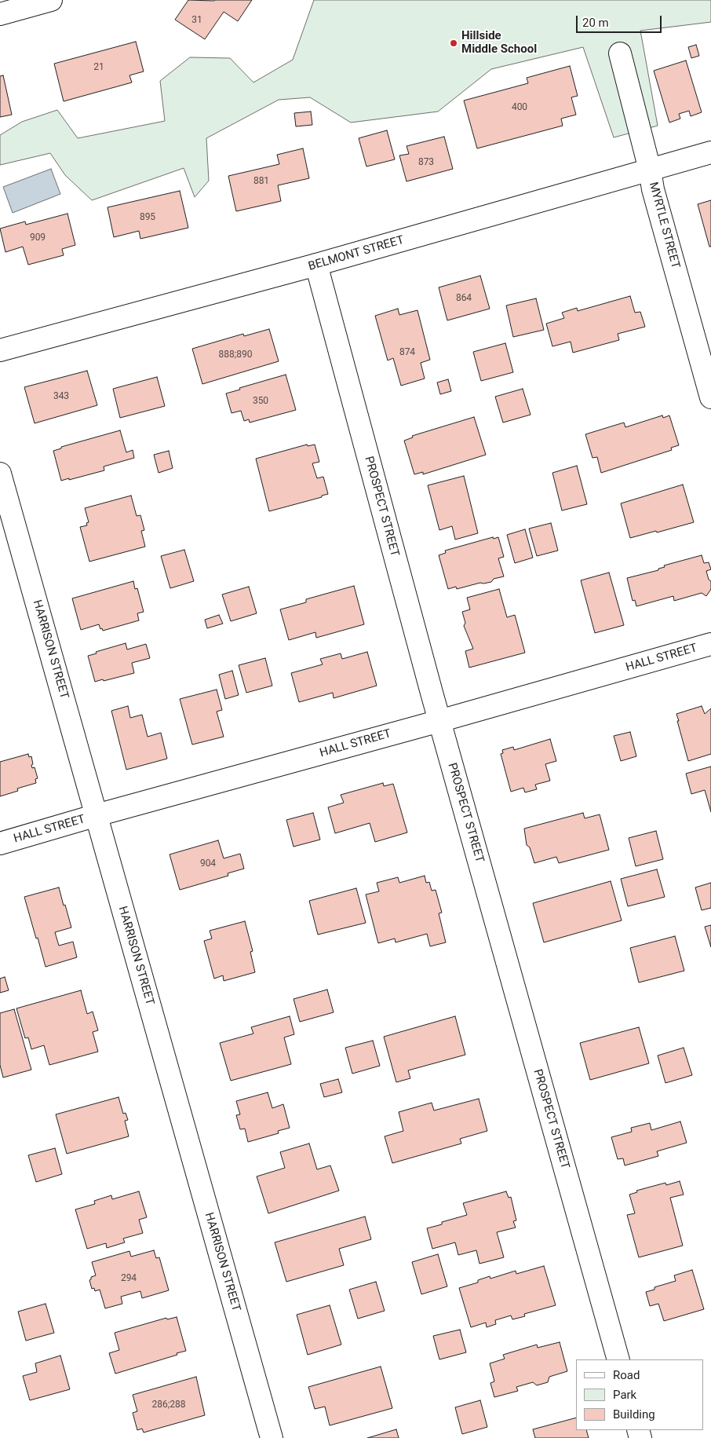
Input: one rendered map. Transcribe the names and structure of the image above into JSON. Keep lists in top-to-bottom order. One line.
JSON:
{"streets":{"street":["MYRTLE STREET","BELMONT STREET","PROSPECT STREET","HARRISON STREET","HALL STREET"]},"crossings":[["MYRTLE STREET","BELMONT STREET"],["BELMONT STREET","PROSPECT STREET"],["PROSPECT STREET","HALL STREET"],["HARRISON STREET","HALL STREET"]],"places":["Hillside Middle School"],"house_numbers":["31","21","400","873","881","895","909","864","874","888;890","343","350","904","294","286;288"],"legend":["Road","Park","Building"],"scale_bar":"20 m"}
